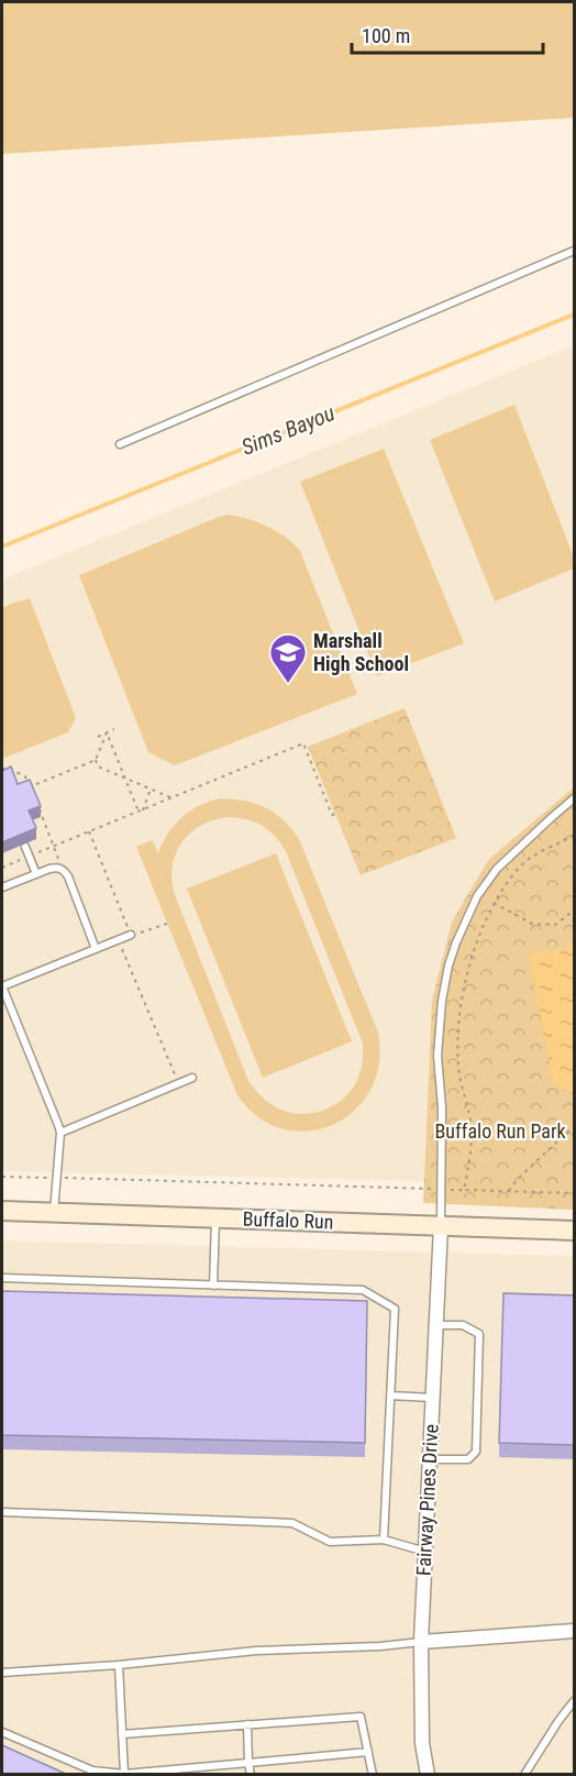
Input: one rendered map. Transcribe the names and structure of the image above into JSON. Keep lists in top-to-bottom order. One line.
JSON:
{"streets":{"street":["Buffalo Run","Fairway Pines Drive"]},"crossings":[["Buffalo Run","Fairway Pines Drive"]],"water":["Sims Bayou"],"parks":["Buffalo Run Park"],"places":{"school or university":["Marshall High School"]},"scale_bar":"100 m"}
